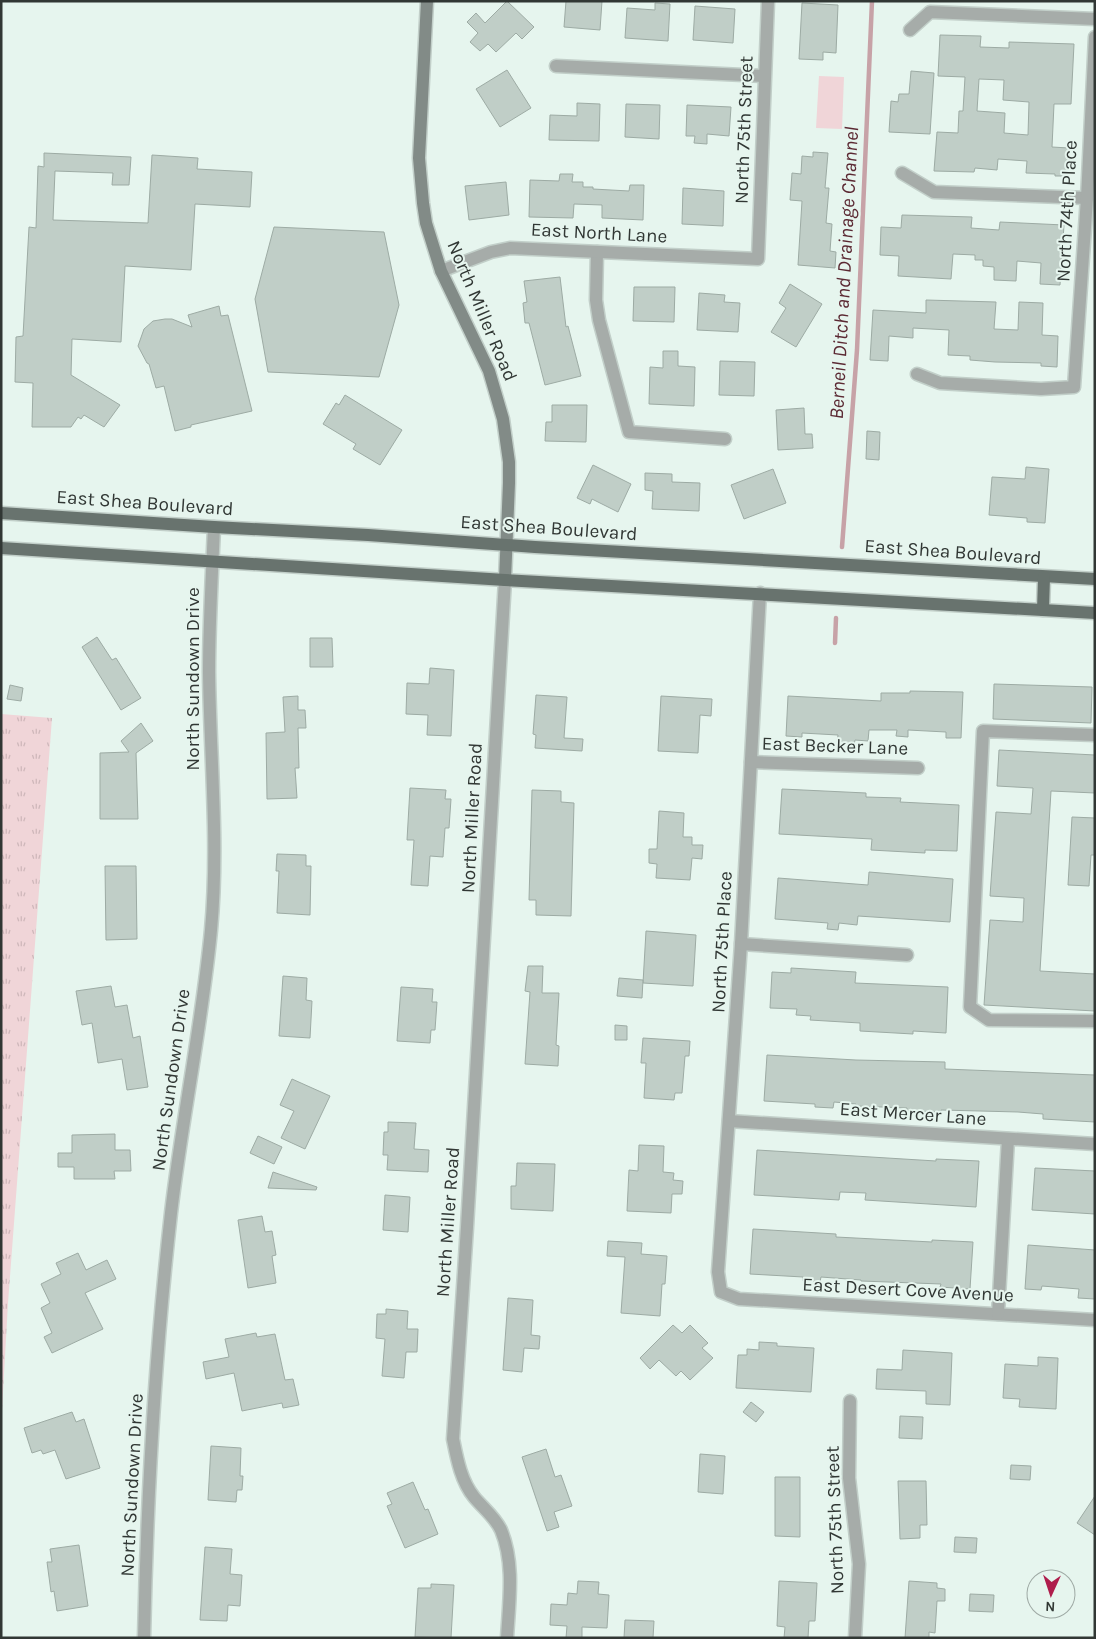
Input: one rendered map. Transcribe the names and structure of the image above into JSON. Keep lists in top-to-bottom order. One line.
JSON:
{"streets":{"main road":["East Shea Boulevard"],"street":["North 75th Street","North 74th Place","East North Lane","North Miller Road","North Sundown Drive","East Becker Lane","North 75th Place","East Mercer Lane","East Desert Cove Avenue"]},"crossings":[["North 75th Street","East North Lane"],["East North Lane","North Miller Road"],["North Miller Road","East Shea Boulevard"],["East Shea Boulevard","North Sundown Drive"],["East Becker Lane","North 75th Place"],["North 75th Place","East Mercer Lane"],["North 75th Place","East Desert Cove Avenue"]],"water":["Berneil Ditch and Drainage Channel"],"north":"bottom"}
